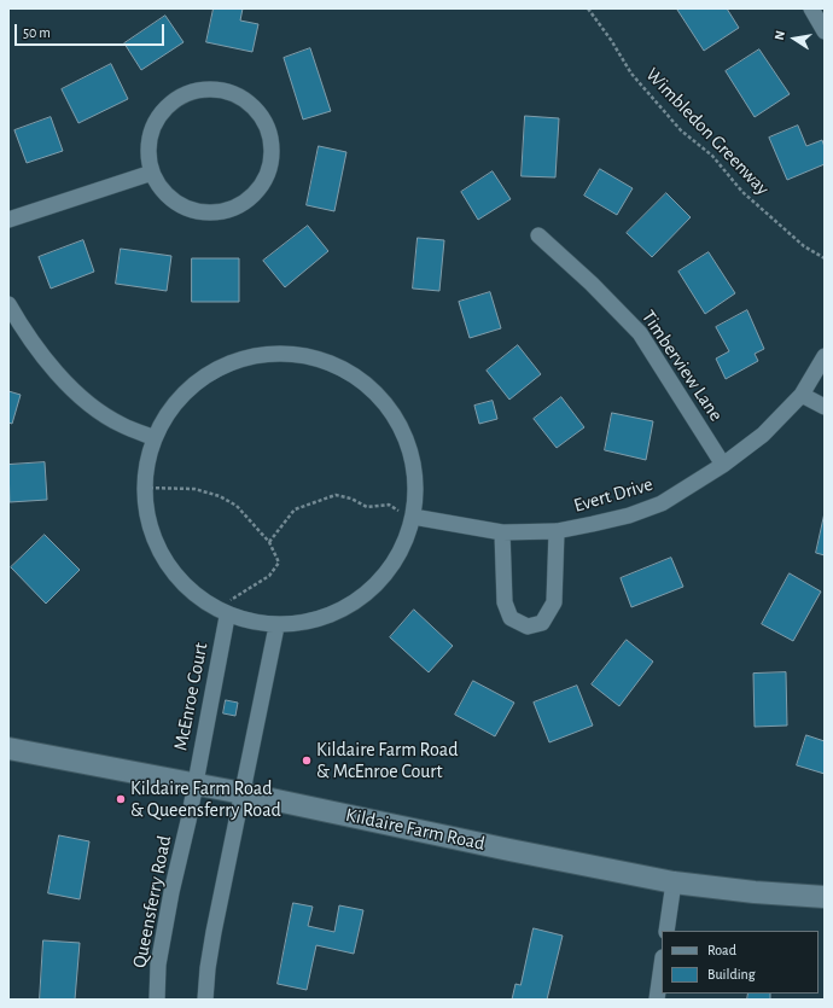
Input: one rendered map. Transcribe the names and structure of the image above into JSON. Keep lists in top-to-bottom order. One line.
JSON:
{"streets":{"main road":["Kildaire Farm Road"],"street":["Timberview Lane","Evert Drive","McEnroe Court","Queensferry Road"],"path":["Wimbledon Greenway"]},"crossings":[["Timberview Lane","Evert Drive"],["McEnroe Court","Kildaire Farm Road"],["McEnroe Court","Queensferry Road"],["Kildaire Farm Road","Queensferry Road"]],"places":["Kildaire Farm Road & McEnroe Court","Kildaire Farm Road & Queensferry Road"],"legend":["Road","Building"],"scale_bar":"50 m","north":"left"}
